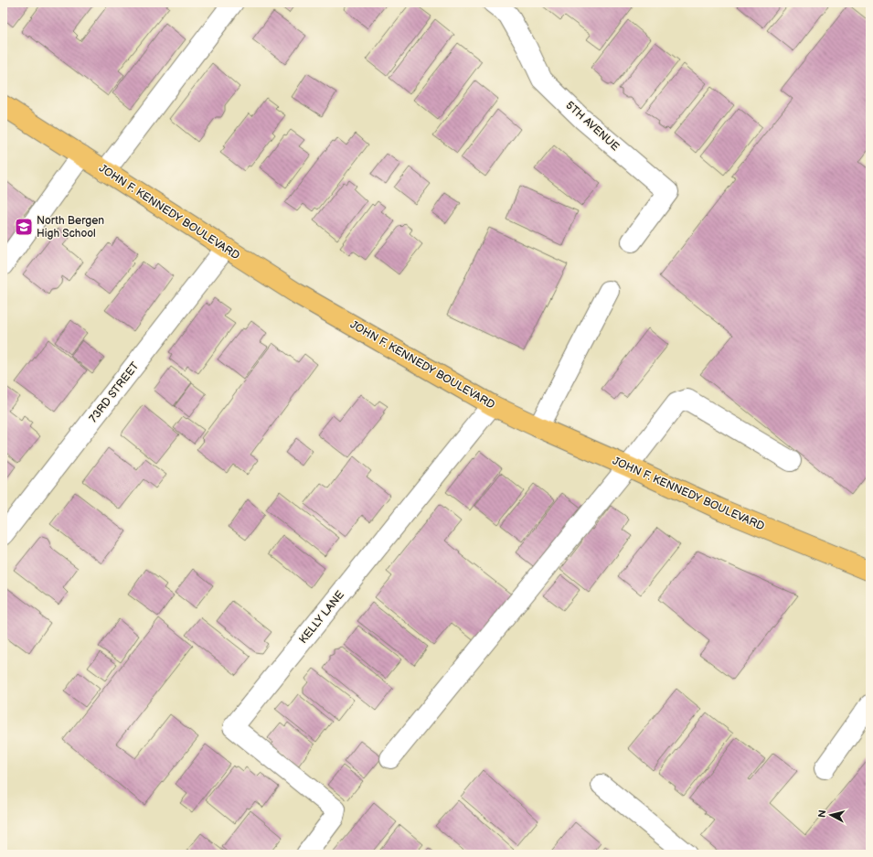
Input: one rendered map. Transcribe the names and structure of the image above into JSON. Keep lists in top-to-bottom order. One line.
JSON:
{"streets":{"main road":["JOHN F. KENNEDY BOULEVARD"],"street":["5TH AVENUE","73RD STREET","KELLY LANE"]},"crossings":[["JOHN F. KENNEDY BOULEVARD","73RD STREET"],["JOHN F. KENNEDY BOULEVARD","KELLY LANE"]],"places":{"school or university":["North Bergen High School"]},"north":"left"}
